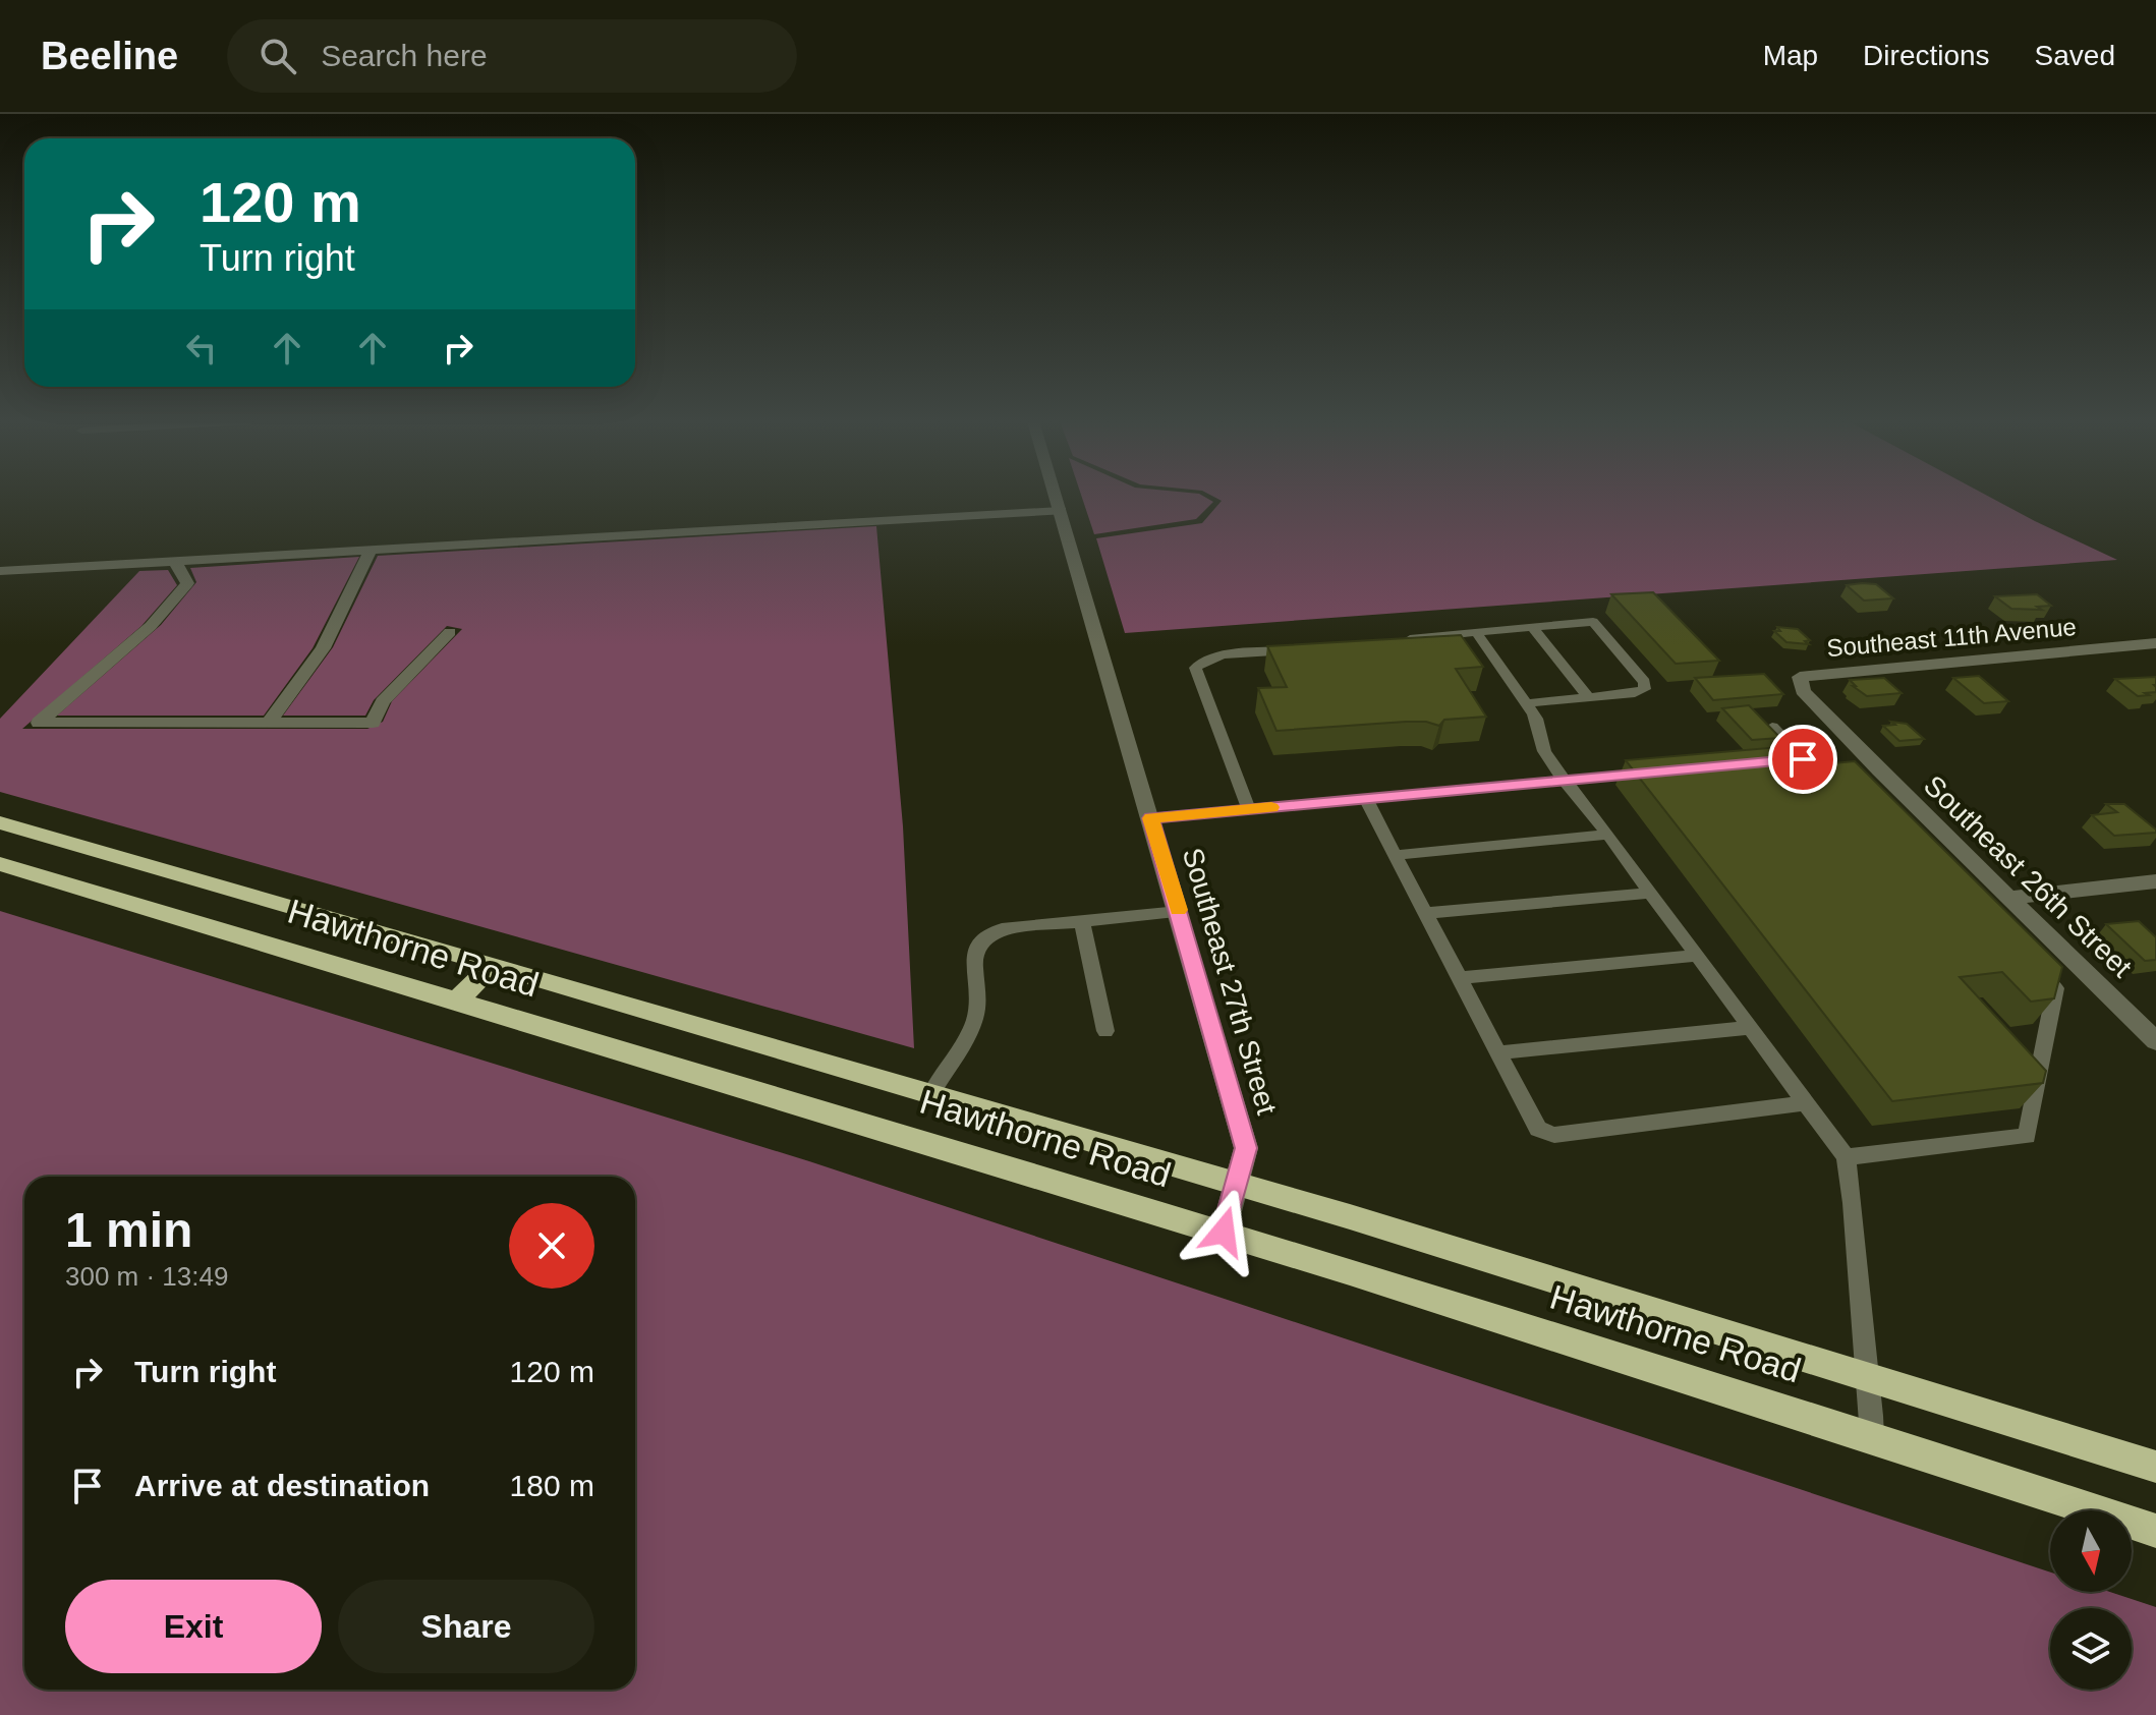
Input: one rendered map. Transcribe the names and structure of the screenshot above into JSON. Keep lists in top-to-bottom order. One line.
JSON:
{"streets":{"highway":["Hawthorne Road"],"street":["Southeast 11th Avenue","Southeast 26th Street","Southeast 27th Street"]},"crossings":[["Southeast 11th Avenue","Southeast 26th Street"],["Hawthorne Road","Southeast 27th Street"]],"north":"bottom","page":{"header":"Beeline","search":"Search here","nav":["Map","Directions","Saved"],"turn":["120 m","Turn right"],"heading":["1 min","300 m · 13:49"],"list":[{"name":"Turn right","value":"120 m"},{"name":"Arrive at destination","value":"180 m"}],"buttons":["Exit","Share"]}}
